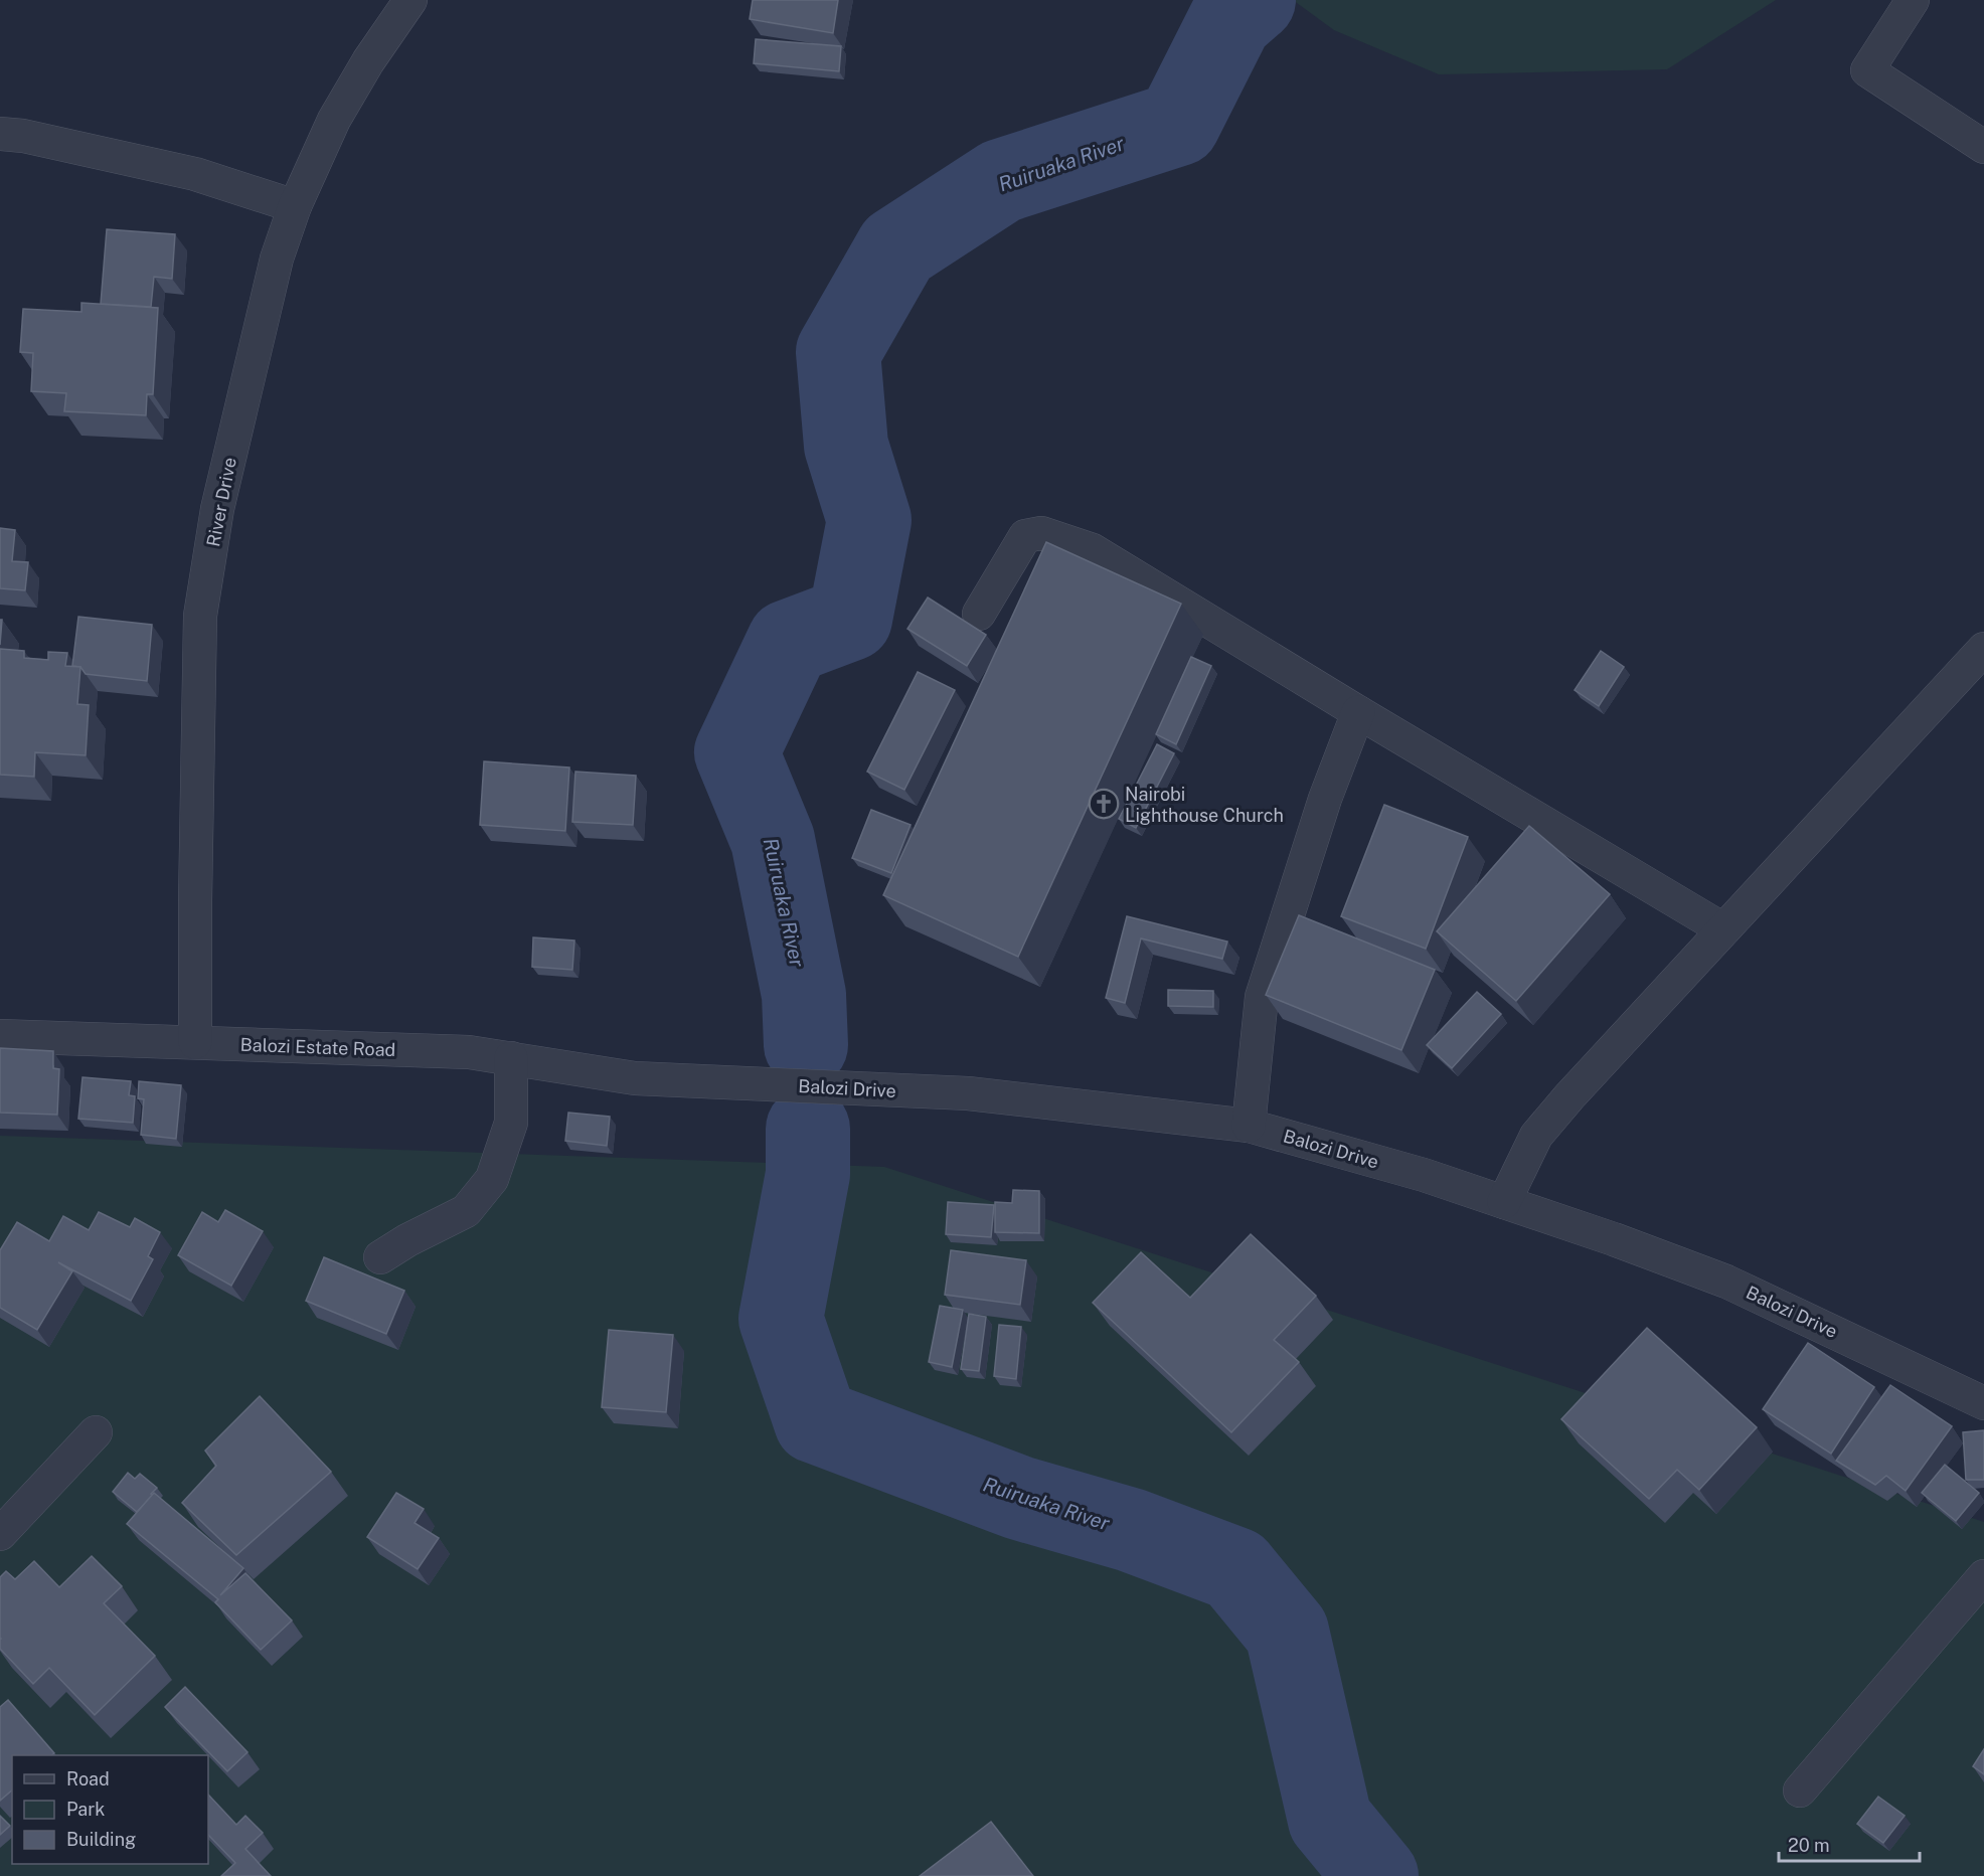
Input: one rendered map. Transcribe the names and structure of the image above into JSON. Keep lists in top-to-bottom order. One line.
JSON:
{"streets":{"street":["River Drive","Balozi Estate Road","Balozi Drive"]},"crossings":[["River Drive","Balozi Estate Road"],["Balozi Estate Road","Balozi Drive"]],"water":["Ruiruaka River"],"places":{"church":["Nairobi Lighthouse Church"]},"legend":["Road","Park","Building"],"scale_bar":"20 m"}
